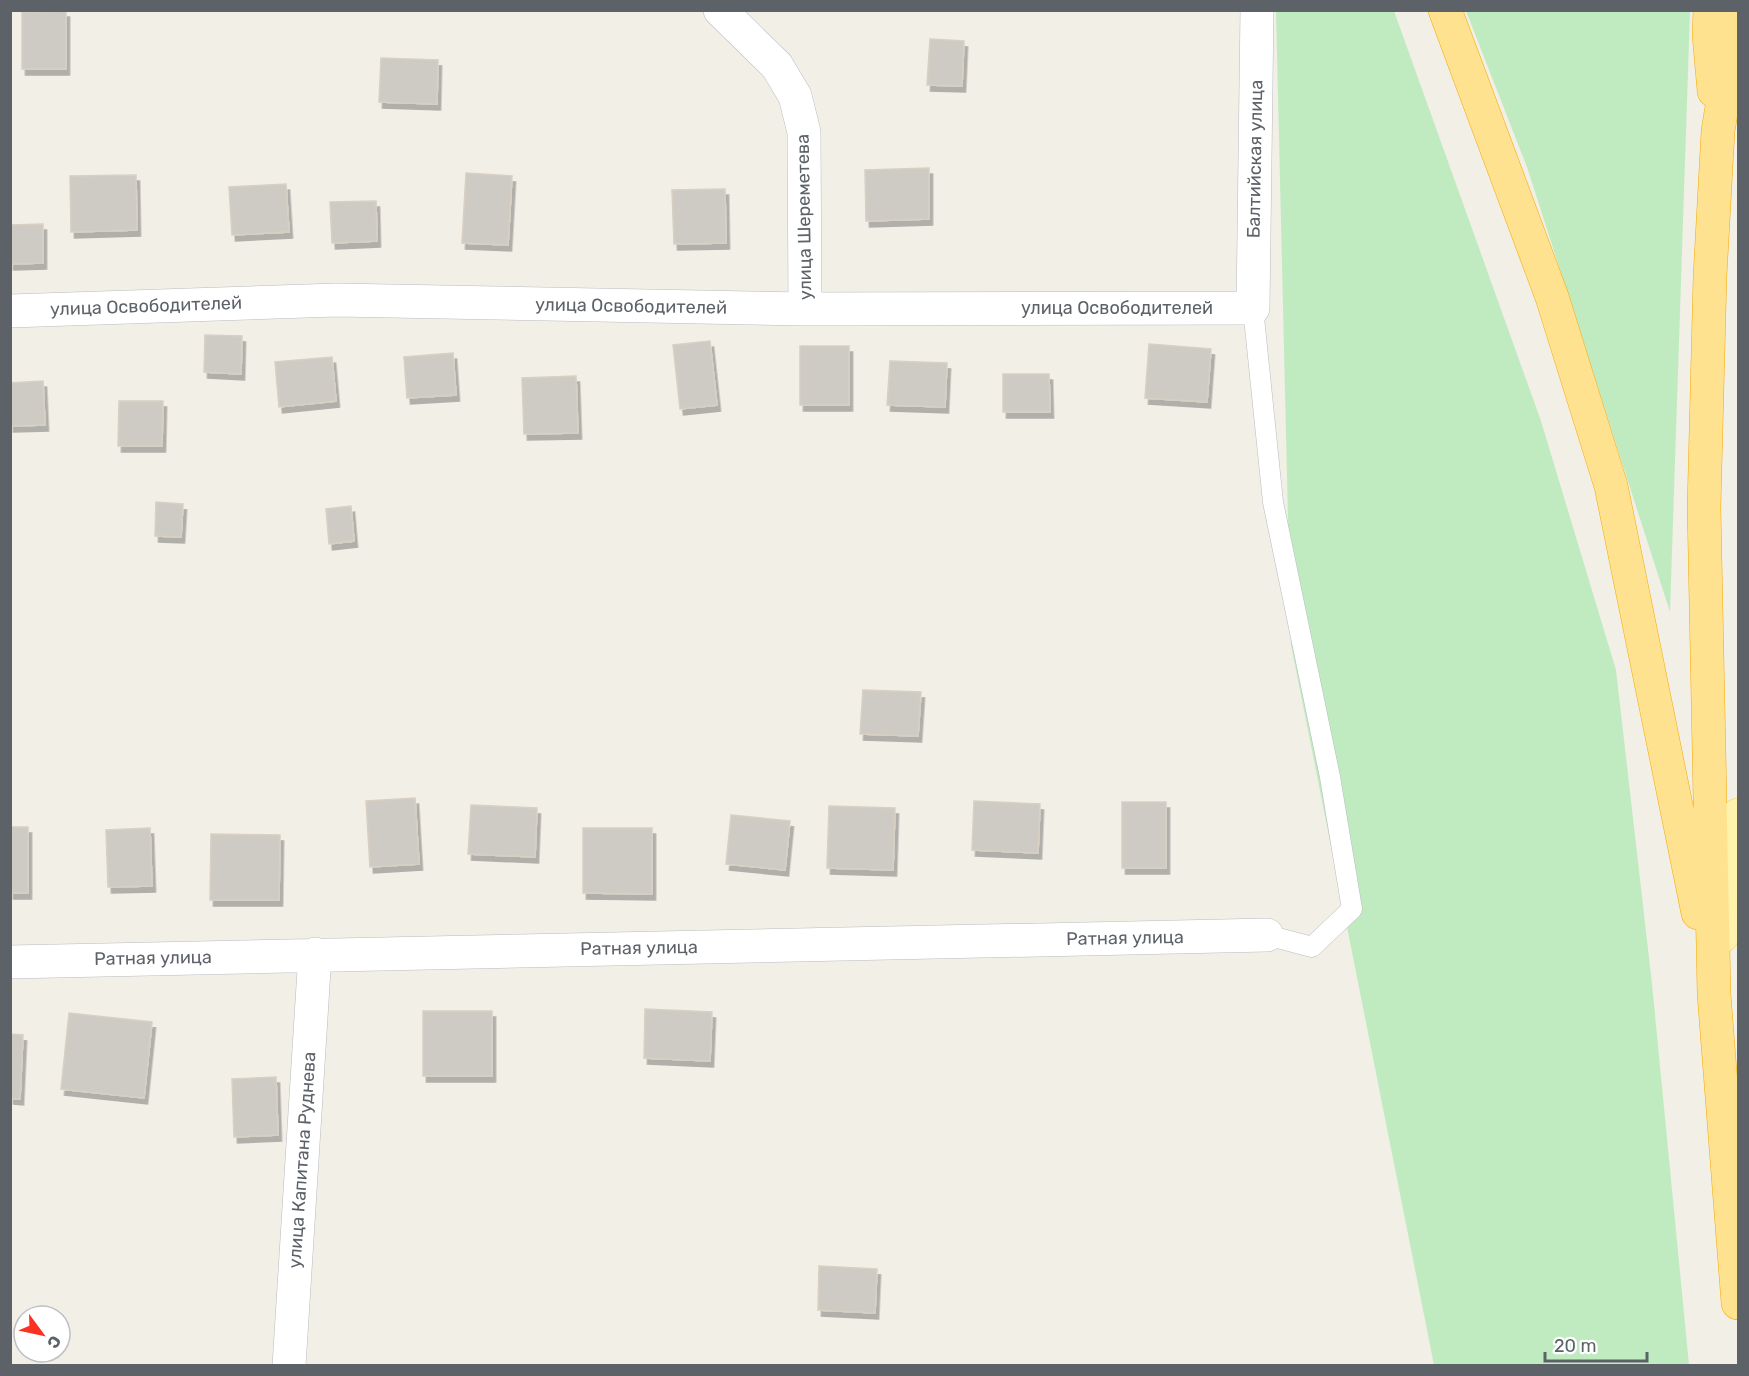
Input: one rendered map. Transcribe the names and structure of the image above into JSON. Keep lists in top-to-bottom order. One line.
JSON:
{"streets":{"street":["Балтийская улица","улица Шереметева","улица Освободителей","Ратная улица","улица Капитана Руднева"]},"crossings":[["Балтийская улица","улица Освободителей"],["улица Шереметева","улица Освободителей"],["Ратная улица","улица Капитана Руднева"]],"scale_bar":"20 m","north":"bottom right"}
